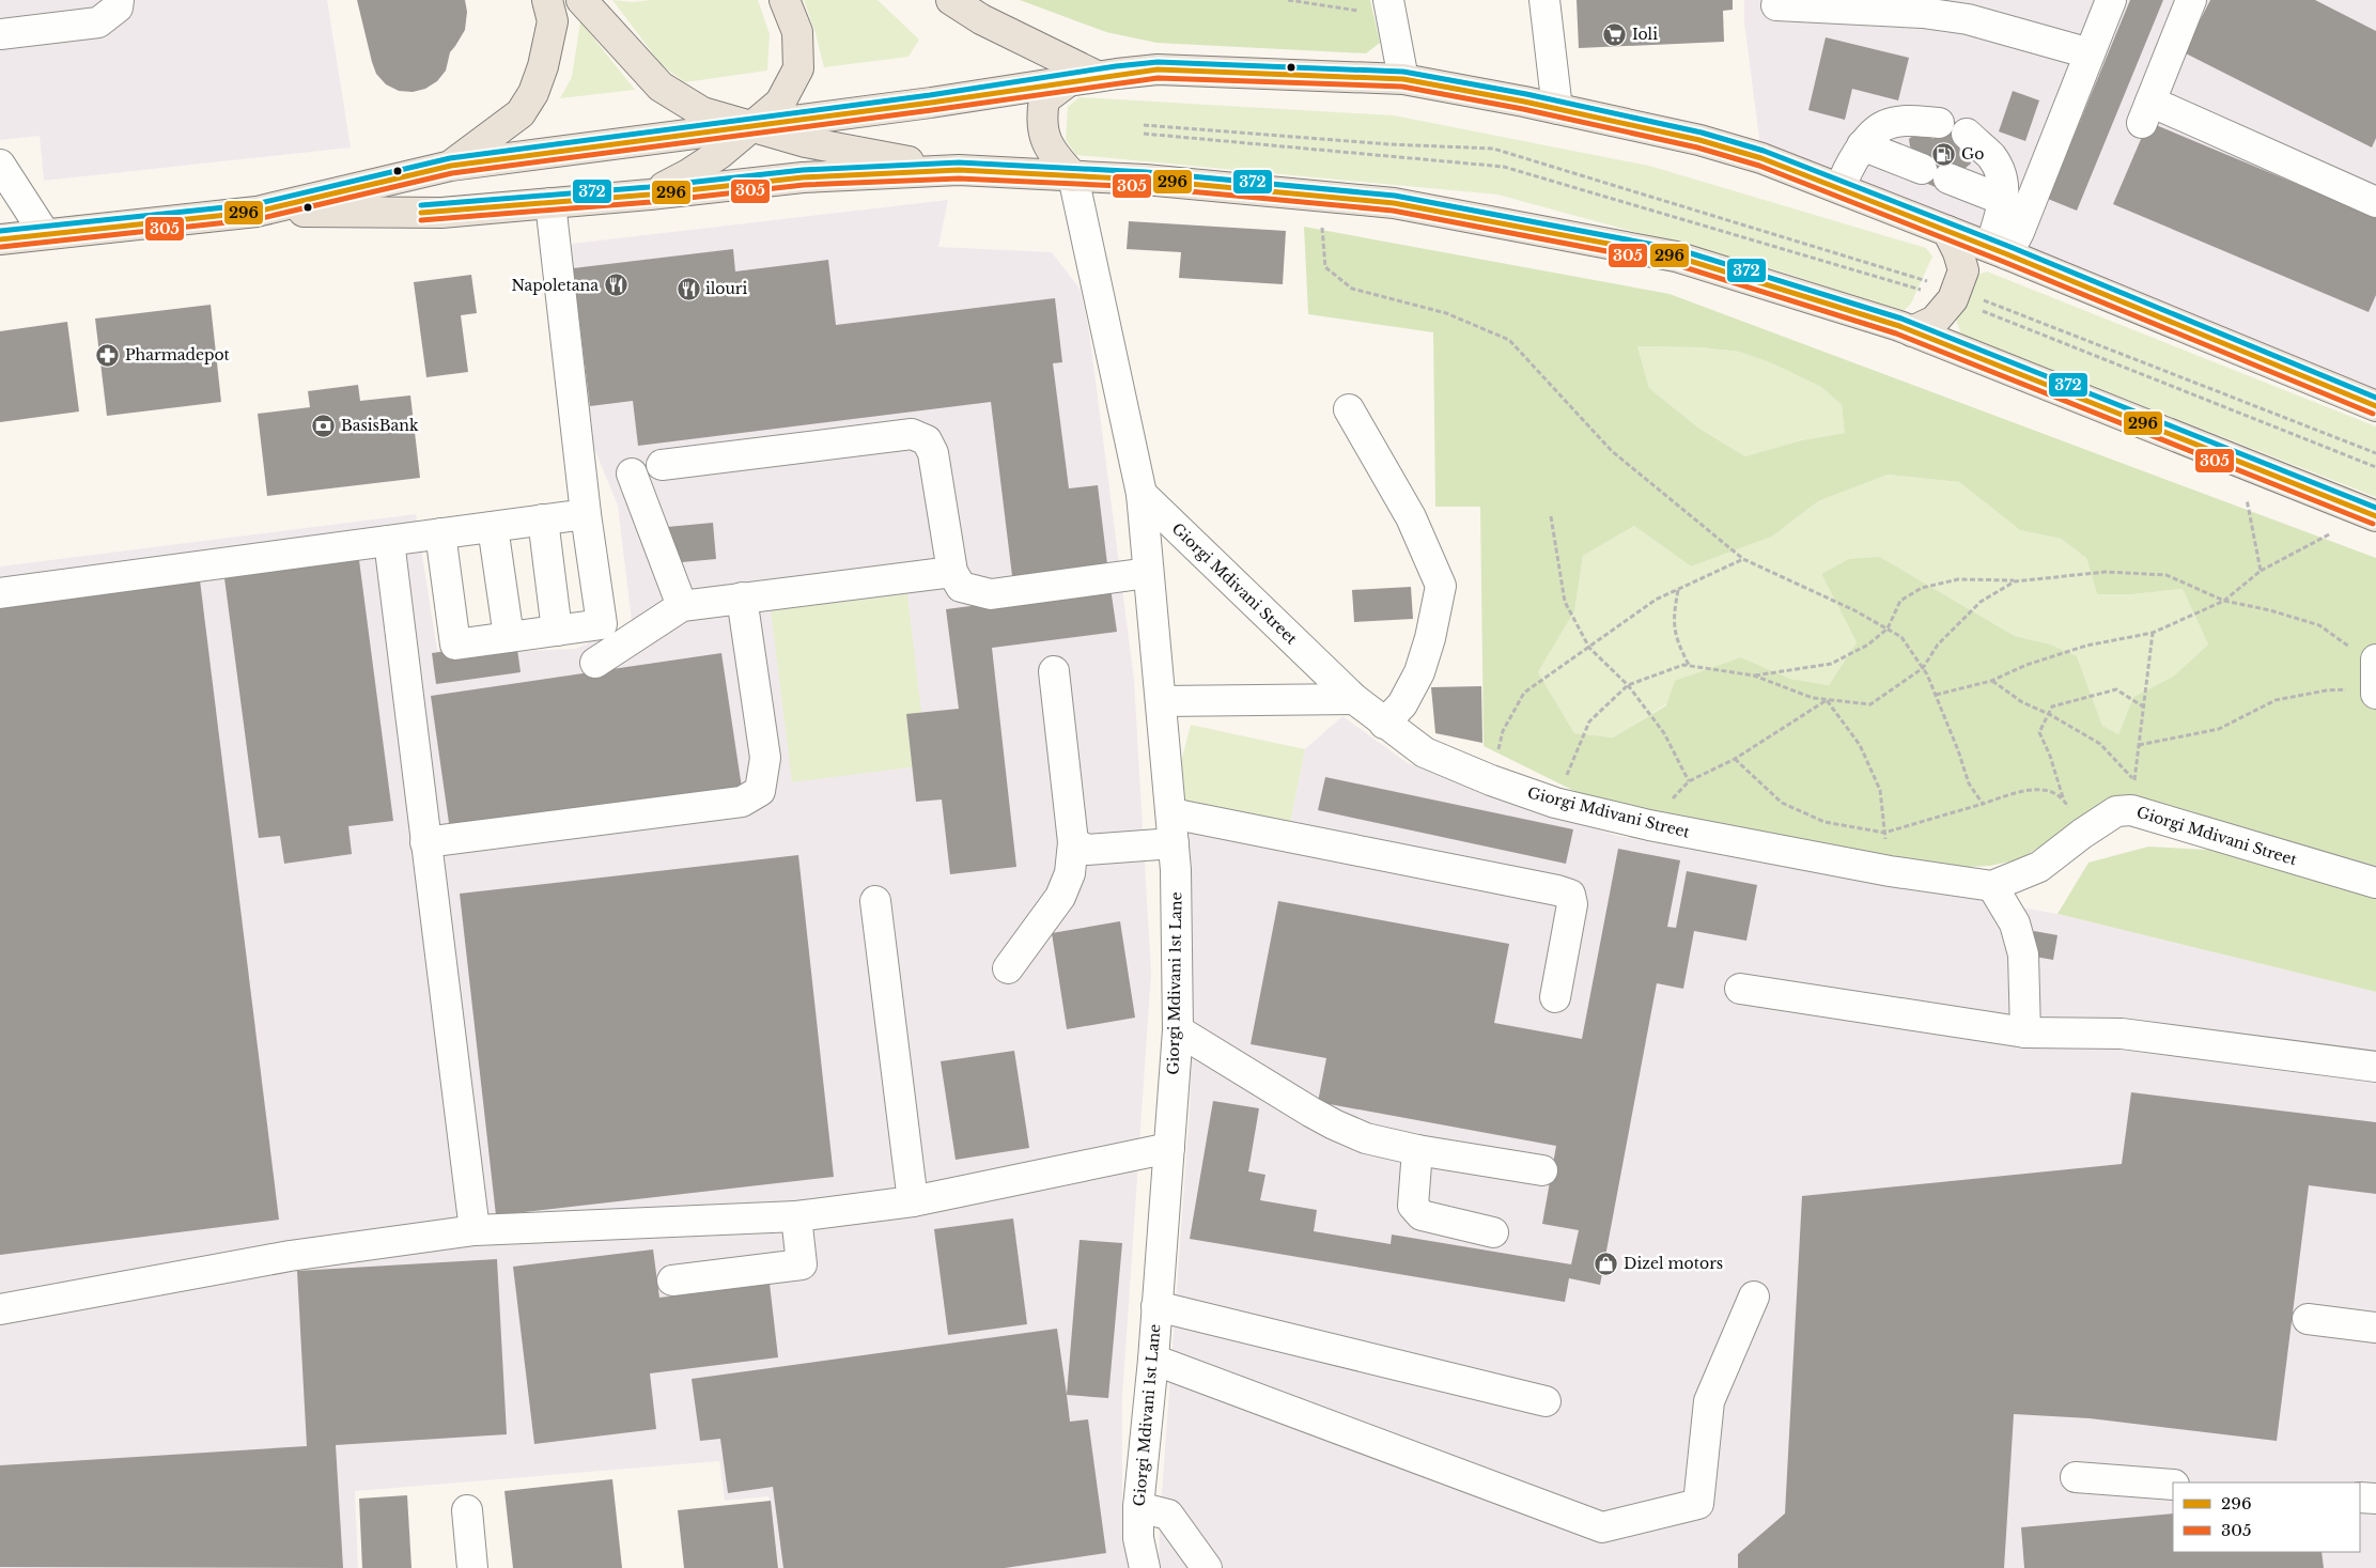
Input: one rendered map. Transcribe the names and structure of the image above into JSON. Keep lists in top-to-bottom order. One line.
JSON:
{"streets":{"street":["Giorgi Mdivani Street","Giorgi Mdivani 1st Lane"]},"crossings":[["Giorgi Mdivani Street","Giorgi Mdivani 1st Lane"]],"places":{"supermarket":["Ioli"],"fuel station":["Go"],"restaurant":["Napoletana","ilouri"],"pharmacy":["Pharmadepot"],"bank":["BasisBank"],"shop":["Dizel motors"]},"lines":["transit line 372","transit line 296","transit line 305"],"legend":["296","305"]}
